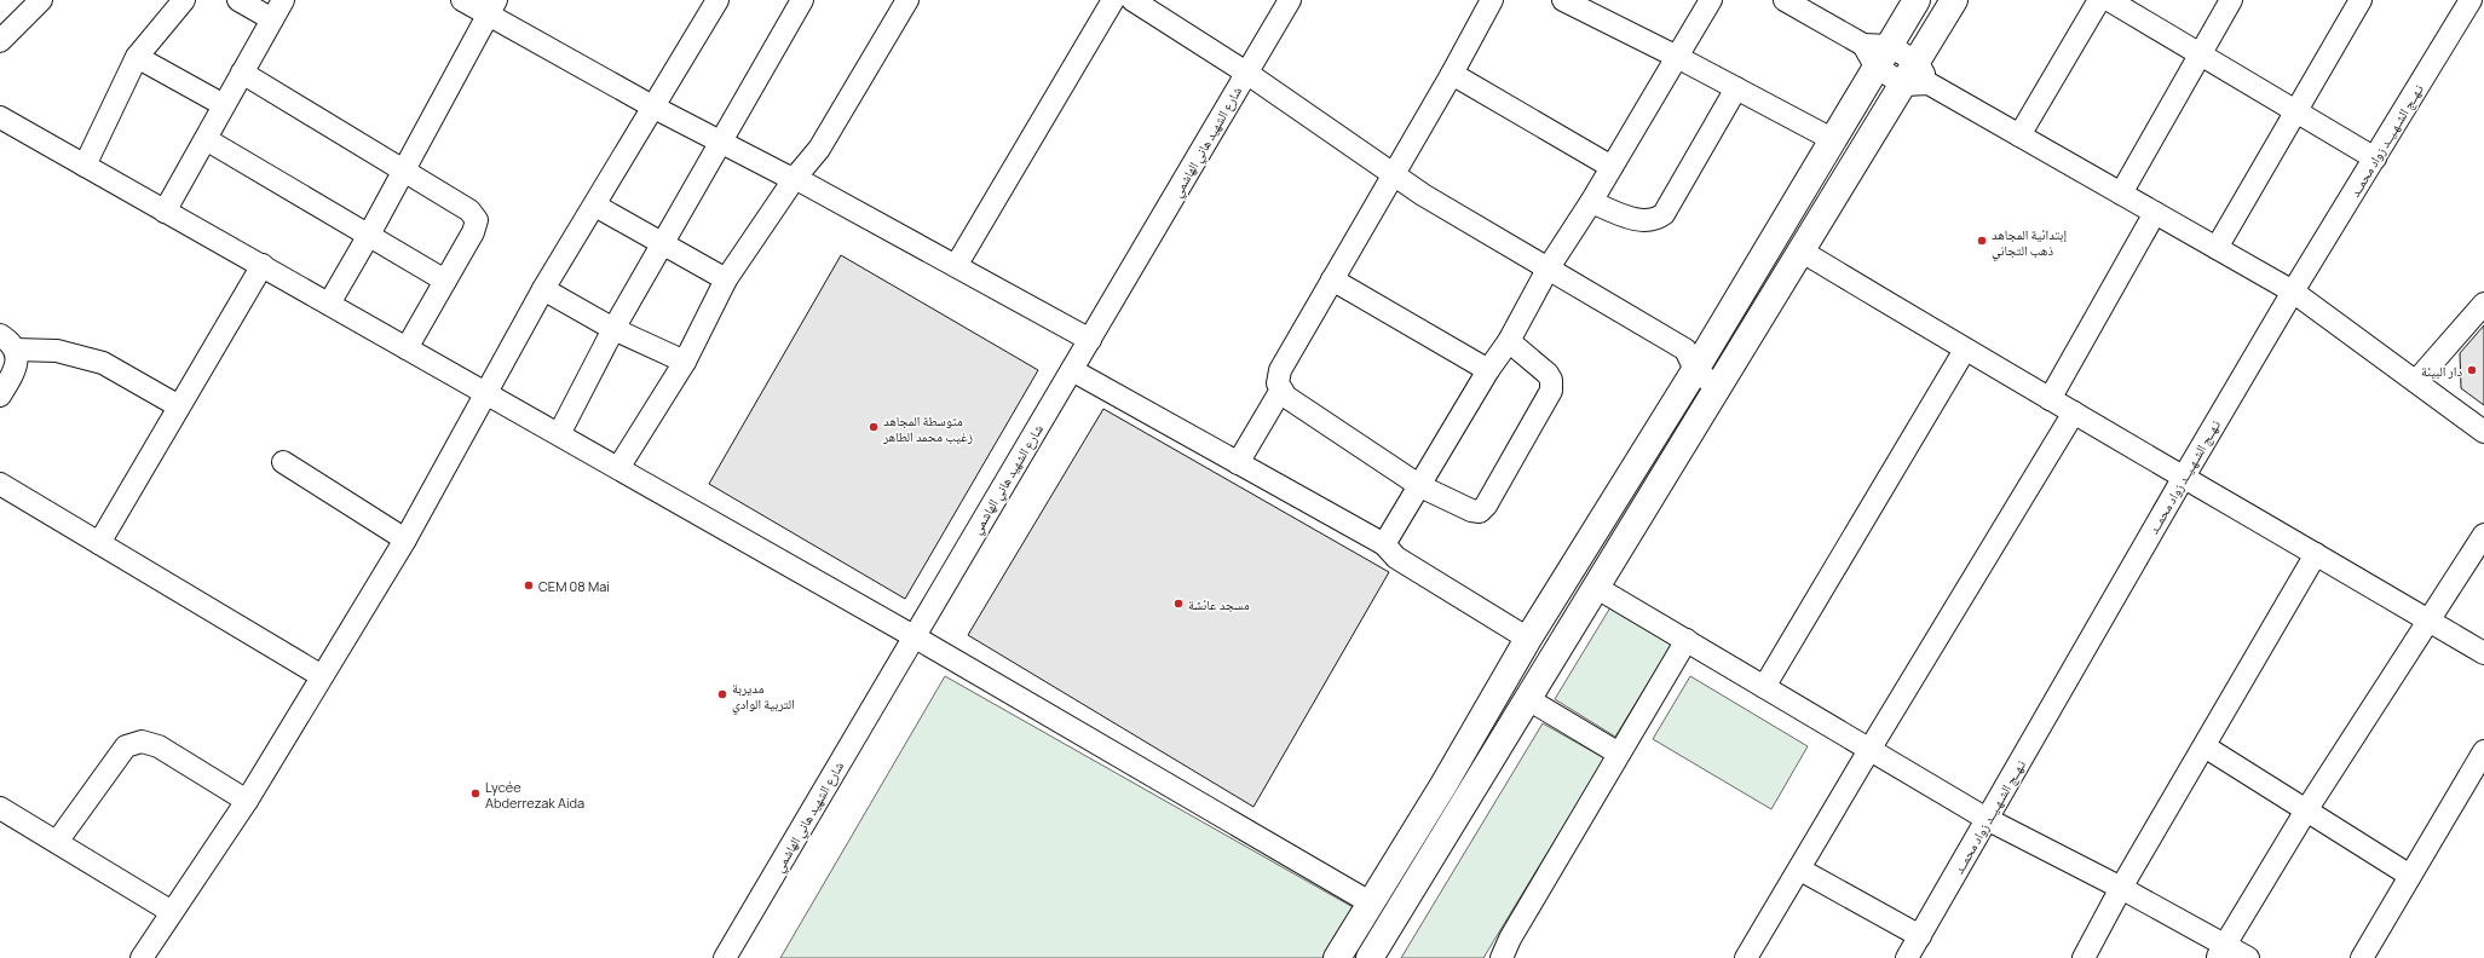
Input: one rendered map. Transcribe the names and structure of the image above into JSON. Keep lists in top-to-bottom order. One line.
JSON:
{"streets":{"street":["نـهــج الشـهـيــد زواد محمــد","شارع الشهيد هاني الهاشمي"]},"places":["إبتدائية المجاهد ذهب التجاني","دار البيئة","متوسطة المجاهد زغيب محمد الطاهر","CEM 08 Mai","مسجد عائشة","مديربة التربية الوادي","Lycée Abderrezak Aida"]}
